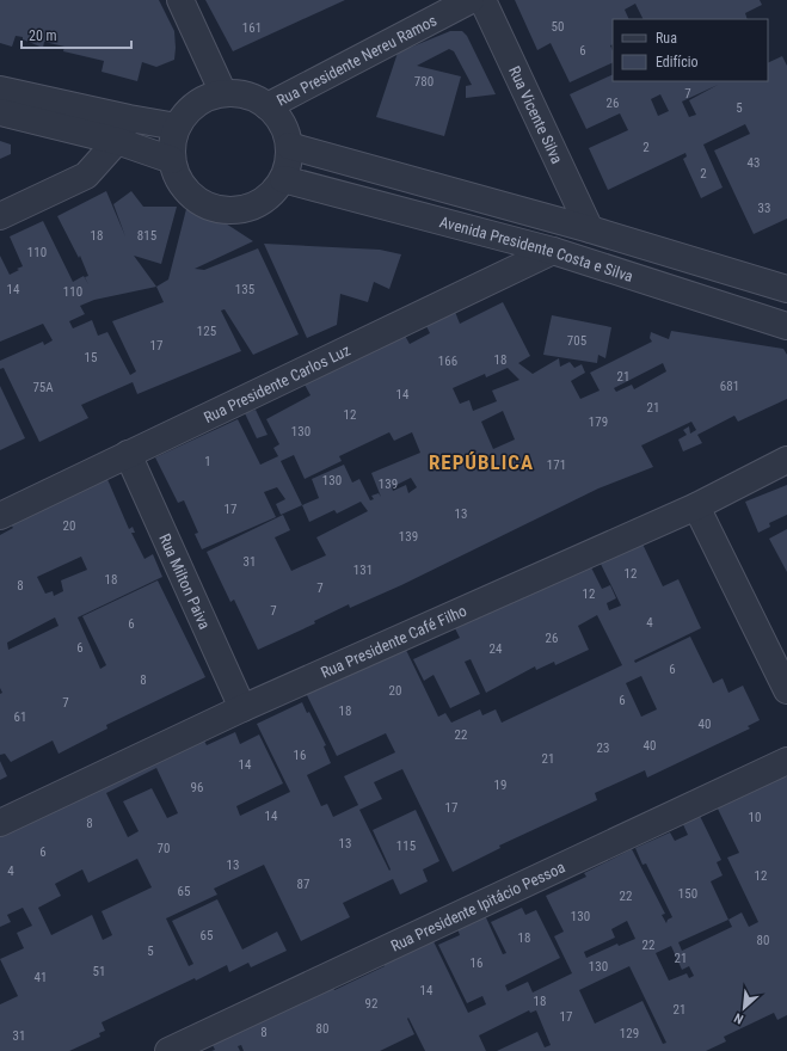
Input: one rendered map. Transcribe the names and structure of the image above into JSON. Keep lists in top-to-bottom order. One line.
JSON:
{"streets":{"street":["Rua Presidente Nereu Ramos","Rua Vicente Silva","Avenida Presidente Costa e Silva","Rua Presidente Carlos Luz","Rua Milton Paiva","Rua Presidente Café Filho","Rua Presidente Ipitácio Pessoa"]},"crossings":[["Rua Presidente Nereu Ramos","Avenida Presidente Costa e Silva"],["Rua Vicente Silva","Avenida Presidente Costa e Silva"],["Avenida Presidente Costa e Silva","Rua Presidente Carlos Luz"],["Rua Presidente Carlos Luz","Rua Milton Paiva"],["Rua Milton Paiva","Rua Presidente Café Filho"]],"districts":["REPÚBLICA"],"house_numbers":["50","161","6","780","7","26","5","2","43","2","33","18","815","110","14","135","110","125","705","17","15","18","166","21","681","75A","14","21","12","179","130","1","171","130","139","17","13","20","139","31","131","12","18","8","7","12","7","4","6","26","6","24","6","8","20","6","7","18","61","40","22","40","23","16","21","14","19","96","17","14","10","8","13","115","70","6","13","4","12","87","65","150","22","130","65","18","80","22","5","21","16","130","51","41","14","18","92","21","17","80","8","129","31"],"legend":["Rua","Edifício"],"scale_bar":"20 m","north":"bottom left"}
